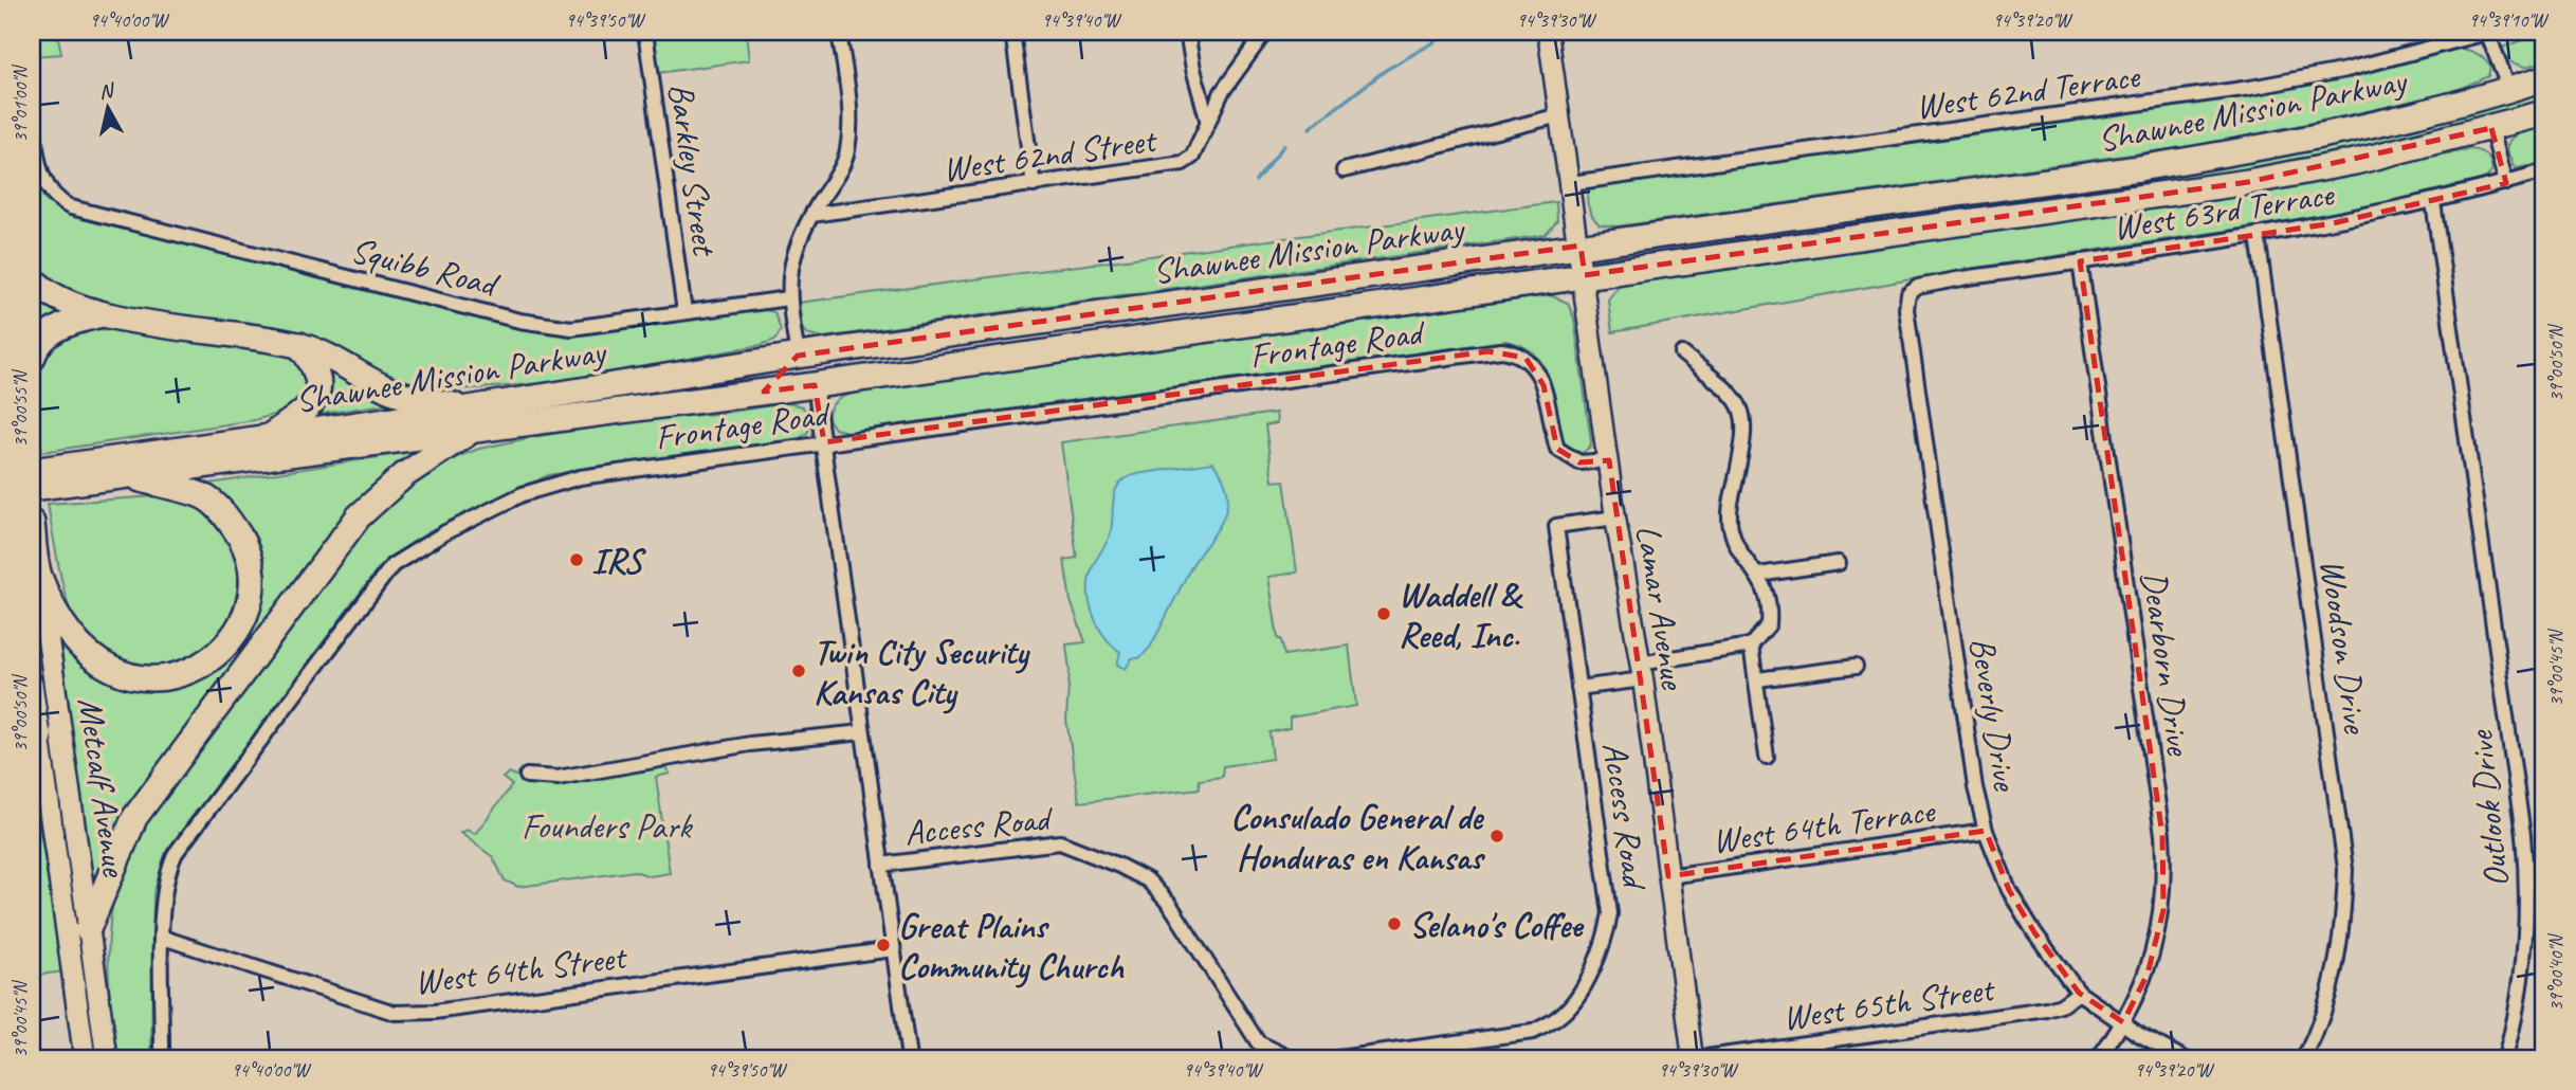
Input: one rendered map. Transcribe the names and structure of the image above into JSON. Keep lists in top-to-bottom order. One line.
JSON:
{"streets":{"highway":["Shawnee Mission Parkway","Metcalf Avenue"],"street":["West 62nd Terrace","West 62nd Street","Barkley Street","West 63rd Terrace","Squibb Road","Frontage Road","Lamar Avenue","Woodson Drive","Dearborn Drive","Beverly Drive","Outlook Drive","Access Road","West 64th Terrace","West 64th Street","West 65th Street"]},"crossings":[["West 62nd Terrace","Lamar Avenue"],["Shawnee Mission Parkway","Lamar Avenue"],["Barkley Street","Squibb Road"],["West 63rd Terrace","Woodson Drive"],["West 63rd Terrace","Dearborn Drive"],["West 63rd Terrace","Beverly Drive"],["West 63rd Terrace","Outlook Drive"],["Frontage Road","Lamar Avenue"],["Frontage Road","West 64th Street"],["Lamar Avenue","Access Road"],["Lamar Avenue","West 64th Terrace"],["Dearborn Drive","Beverly Drive"],["Beverly Drive","West 64th Terrace"],["Beverly Drive","West 65th Street"]],"parks":["Founders Park"],"places":["IRS","Waddell & Reed, Inc.","Twin City Security Kansas City","Consulado General de Honduras en Kansas","Selano's Coffee","Great Plains Community Church"],"north":"top","coordinates":["94°40'00\"W","94°39'50\"W","94°39'40\"W","94°39'30\"W","94°39'20\"W","94°39'10\"W","39°01'00\"N","39°00'50\"N","39°00'55\"N","39°00'45\"N","39°00'40\"N"]}
